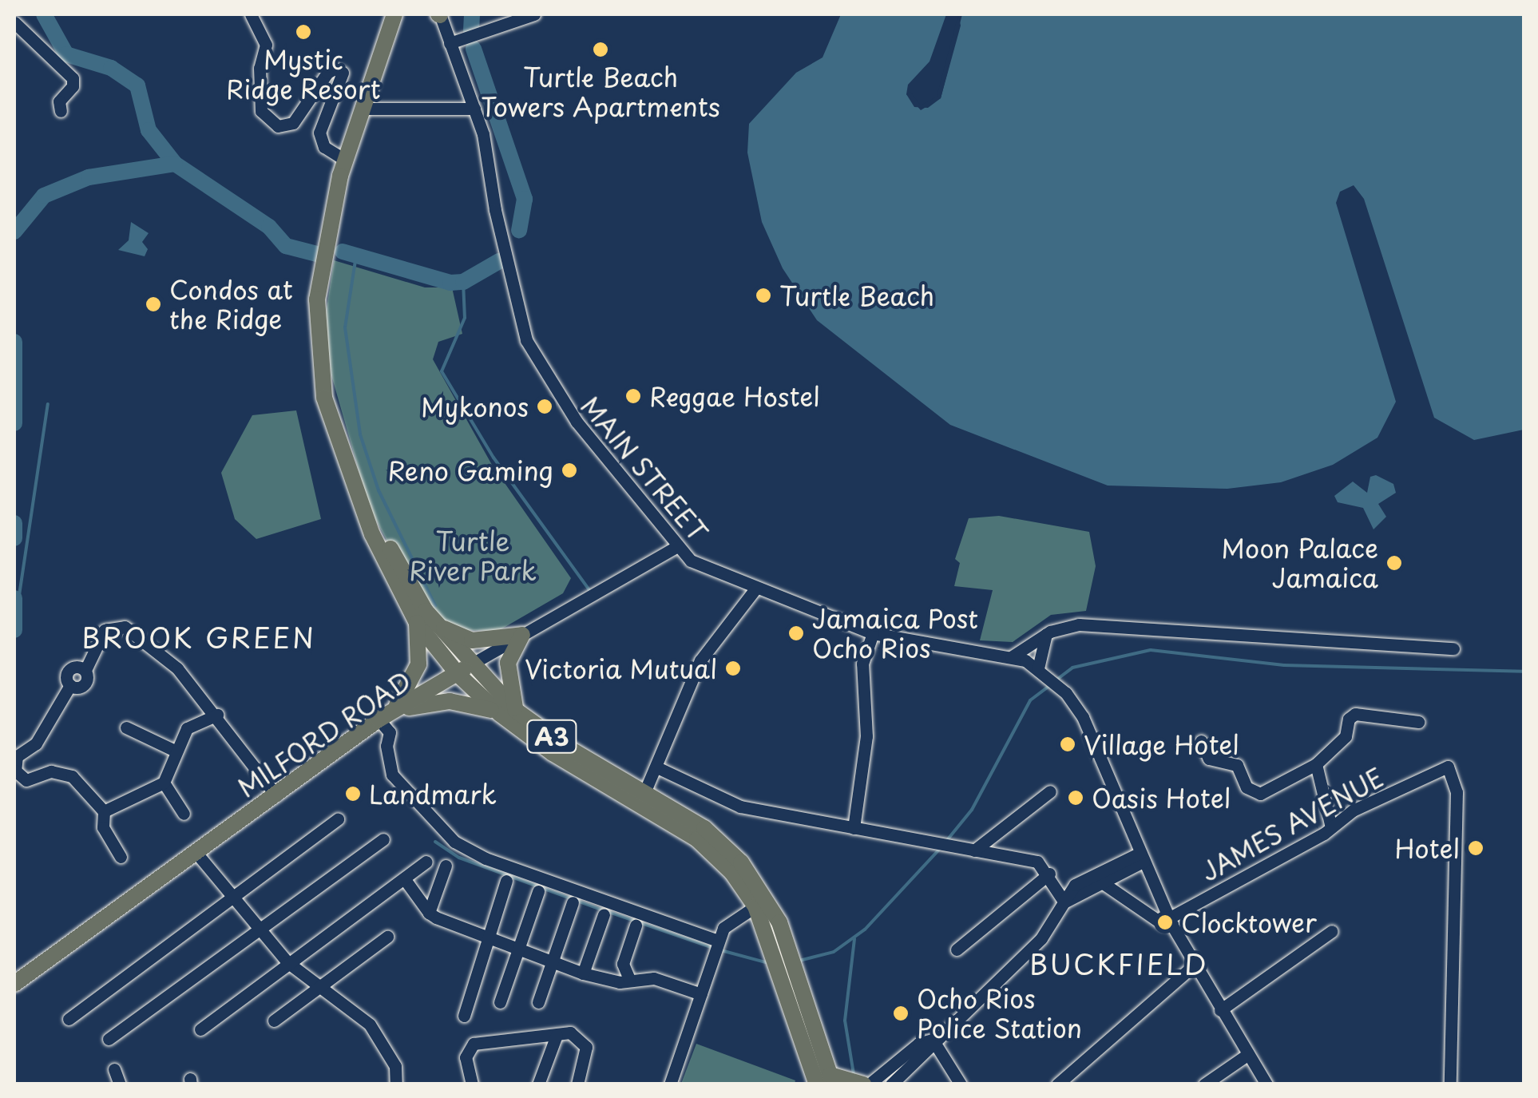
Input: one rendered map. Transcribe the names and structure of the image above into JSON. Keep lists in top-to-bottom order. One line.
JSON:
{"streets":{"main road":["MILFORD ROAD","A3"],"street":["MAIN STREET","JAMES AVENUE"]},"crossings":[["MAIN STREET","MILFORD ROAD"],["MAIN STREET","JAMES AVENUE"],["MILFORD ROAD","A3"]],"districts":["BROOK GREEN","BUCKFIELD"],"parks":["Turtle River Park"],"places":["Mystic Ridge Resort","Turtle Beach Towers Apartments","Turtle Beach","Condos at the Ridge","Reggae Hostel","Mykonos","Reno Gaming","Moon Palace Jamaica","Jamaica Post Ocho Rios","Victoria Mutual","Village Hotel","Landmark","Oasis Hotel","Hotel","Clocktower","Ocho Rios Police Station"]}
